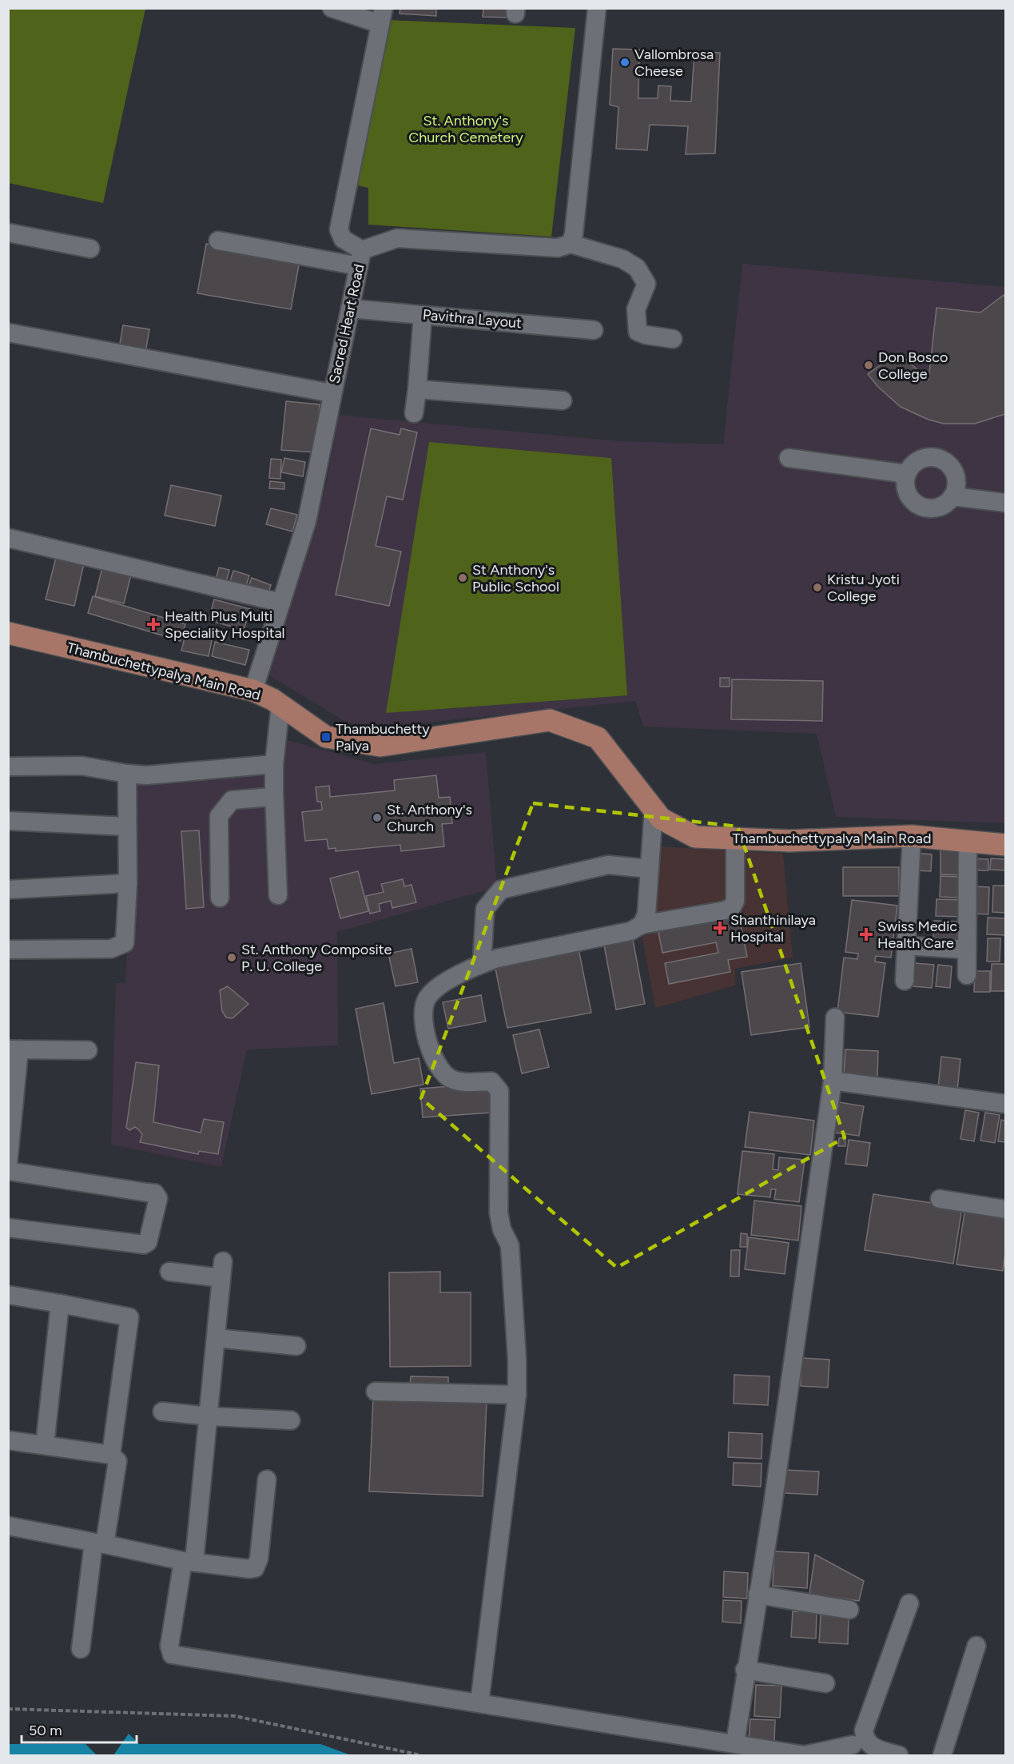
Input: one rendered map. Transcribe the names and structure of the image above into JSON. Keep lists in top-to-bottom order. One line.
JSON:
{"streets":{"main road":["Thambuchettypalya Main Road"],"street":["Pavithra Layout","Sacred Heart Road"]},"crossings":[["Pavithra Layout","Sacred Heart Road"],["Sacred Heart Road","Thambuchettypalya Main Road"]],"parks":["St. Anthony's Church Cemetery"],"places":{"other":["Vallombrosa Cheese","Don Bosco College","St Anthony's Public School","Kristu Jyoti College","St. Anthony's Church","St. Anthony Composite P. U. College"],"health":["Health Plus Multi Speciality Hospital","Shanthinilaya Hospital","Swiss Medic Health Care"],"transit":["Thambuchetty Palya"]},"scale_bar":"50 m"}
